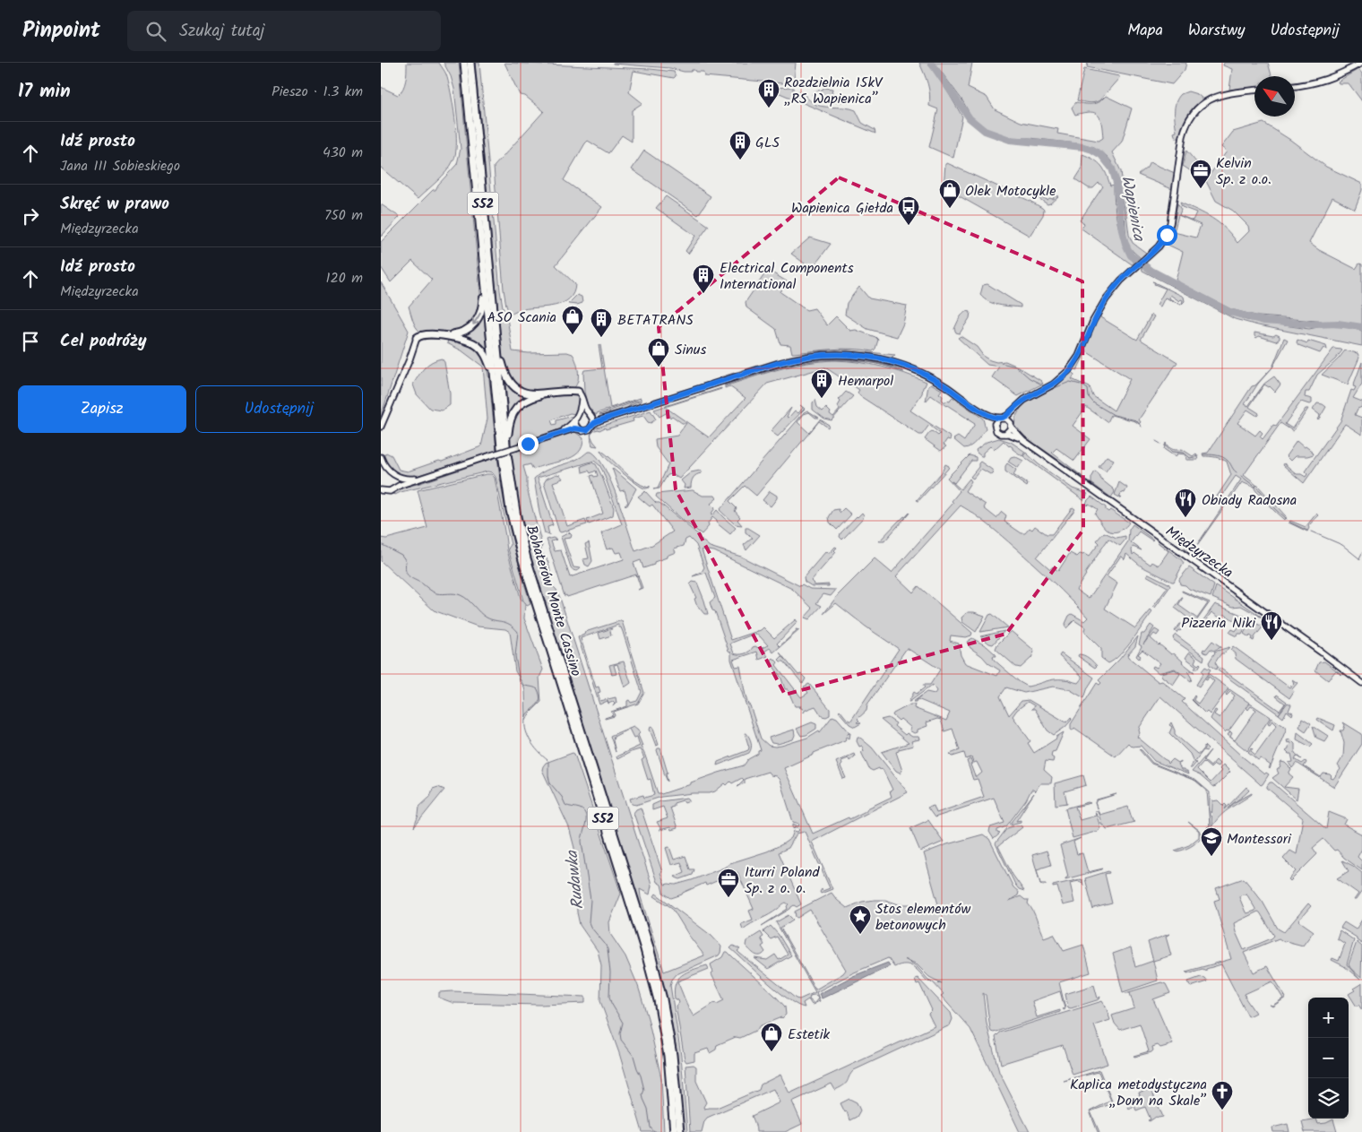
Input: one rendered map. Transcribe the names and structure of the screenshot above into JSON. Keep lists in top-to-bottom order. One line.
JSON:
{"streets":{"highway":["S52","Bohaterów Monte Cassino"],"main road":["Międzyrzecka"]},"water":["Wapienica","Rudawka"],"places":{"building":["Rozdzielnia 15kV „RS Wapienica”","GLS","Electrical Components International","BETATRANS","Hemarpol"],"office":["Kelvin Sp. z o.o.","Iturri Poland Sp. z o. o."],"shop":["Olek Motocykle","ASO Scania","Sinus","Estetik"],"bus stop":["Wapienica Giełda"],"restaurant":["Obiady Radosna","Pizzeria Niki"],"school or university":["Montessori"],"place":["Stos elementów betonowych"],"church":["Kaplica metodystyczna „Dom na Skale”"]},"north":"top left","page":{"header":"Pinpoint","search":"Szukaj tutaj","nav":["Mapa","Warstwy","Udostępnij"],"heading":["17 min","Pieszo · 1.3 km"],"list":[["Idź prosto","Jana III Sobieskiego","430 m"],["Skręć w prawo","Międzyrzecka","750 m"],["Idź prosto","Międzyrzecka","120 m"],"Cel podróży"],"buttons":["Zapisz","Udostępnij"],"map_buttons":["+","−"]}}
